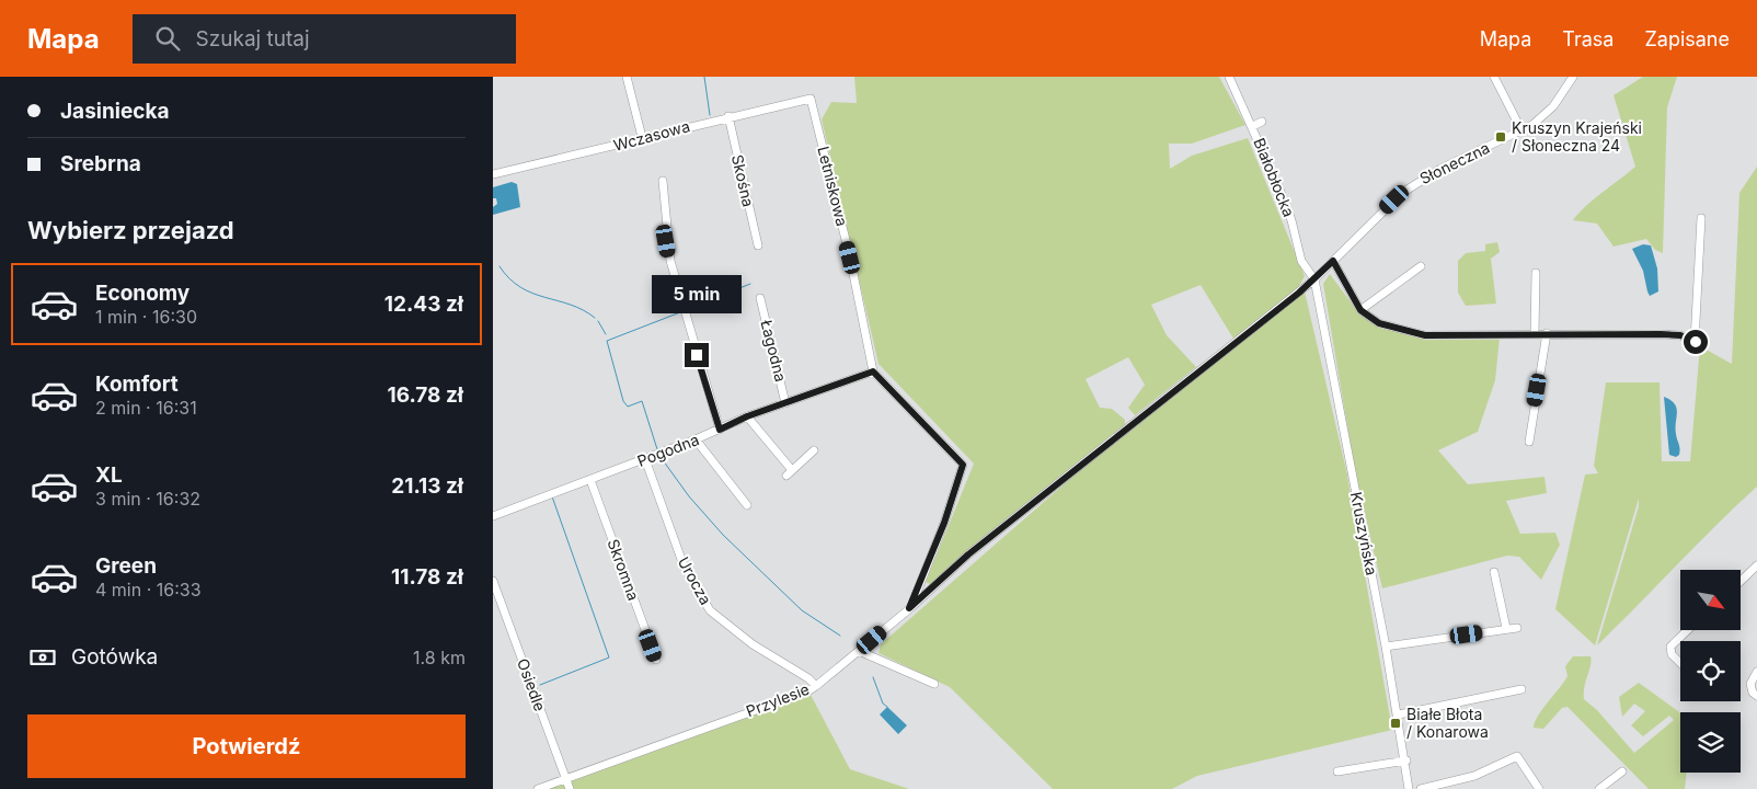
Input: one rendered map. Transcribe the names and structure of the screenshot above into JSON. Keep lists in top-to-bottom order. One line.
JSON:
{"streets":{"street":["Wczasowa","Słoneczna","Białobłocka","Skośna","Letniskowa","Łagodna","Pogodna","Kruszyńska","Skromna","Urocza","Osiedle","Przylesie"]},"crossings":[["Wczasowa","Skośna"],["Wczasowa","Letniskowa"],["Słoneczna","Białobłocka"],["Słoneczna","Kruszyńska"],["Słoneczna","Przylesie"],["Białobłocka","Kruszyńska"],["Białobłocka","Przylesie"],["Letniskowa","Pogodna"],["Łagodna","Pogodna"],["Pogodna","Skromna"],["Pogodna","Urocza"],["Kruszyńska","Przylesie"],["Urocza","Przylesie"],["Osiedle","Przylesie"]],"places":{"transit":["Kruszyn Krajeński / Słoneczna 24","Białe Błota / Konarowa"]},"north":"bottom right","page":{"header":"Mapa","search":"Szukaj tutaj","nav":["Mapa","Trasa","Zapisane"],"banner":["Jasiniecka","Srebrna"],"heading":"Wybierz przejazd","list":[{"name":"Economy","note":"1 min · 16:30","value":"12.43 zł"},{"name":"Komfort","note":"2 min · 16:31","value":"16.78 zł"},{"name":"XL","note":"3 min · 16:32","value":"21.13 zł"},{"name":"Green","note":"4 min · 16:33","value":"11.78 zł"}],"bubble":"5 min","pay":["Gotówka","1.8 km"],"buttons":"Potwierdź"}}
